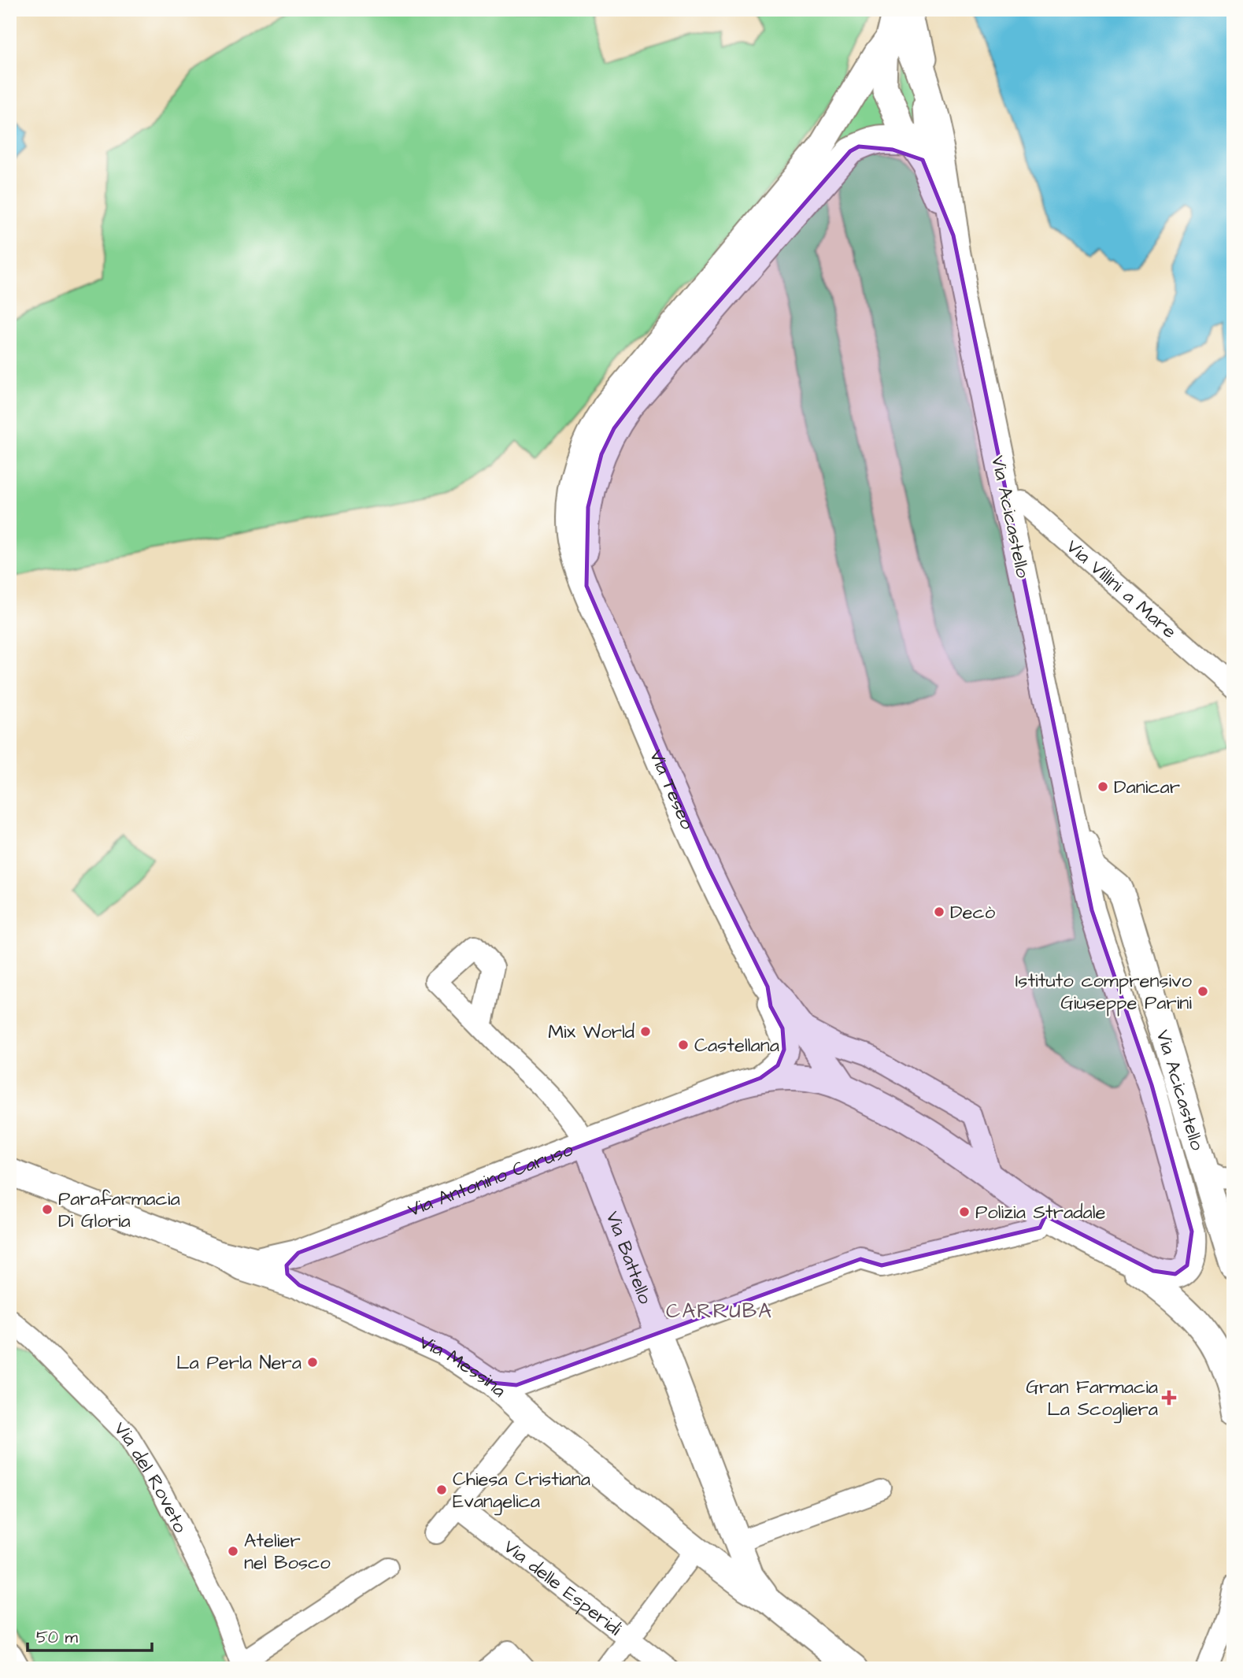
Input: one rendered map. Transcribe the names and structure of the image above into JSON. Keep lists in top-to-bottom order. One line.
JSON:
{"streets":{"main road":["Via Acicastello","Via Teseo","Via Antonino Caruso","Via Battello","Via Messina"],"street":["Via Villini a Mare","Via del Roveto","Via delle Esperidi"]},"crossings":[["Via Acicastello","Via Villini a Mare"],["Via Antonino Caruso","Via Battello"],["Via Antonino Caruso","Via Messina"],["Via Battello","Via Messina"]],"districts":["CARRUBA"],"places":{"other":["Danicar","Decò","Istituto comprensivo Giuseppe Parini","Mix World","Castellana","Parafarmacia Di Gloria","Polizia Stradale","La Perla Nera","Chiesa Cristiana Evangelica","Atelier nel Bosco"],"health":["Gran Farmacia La Scogliera"]},"scale_bar":"50 m"}
